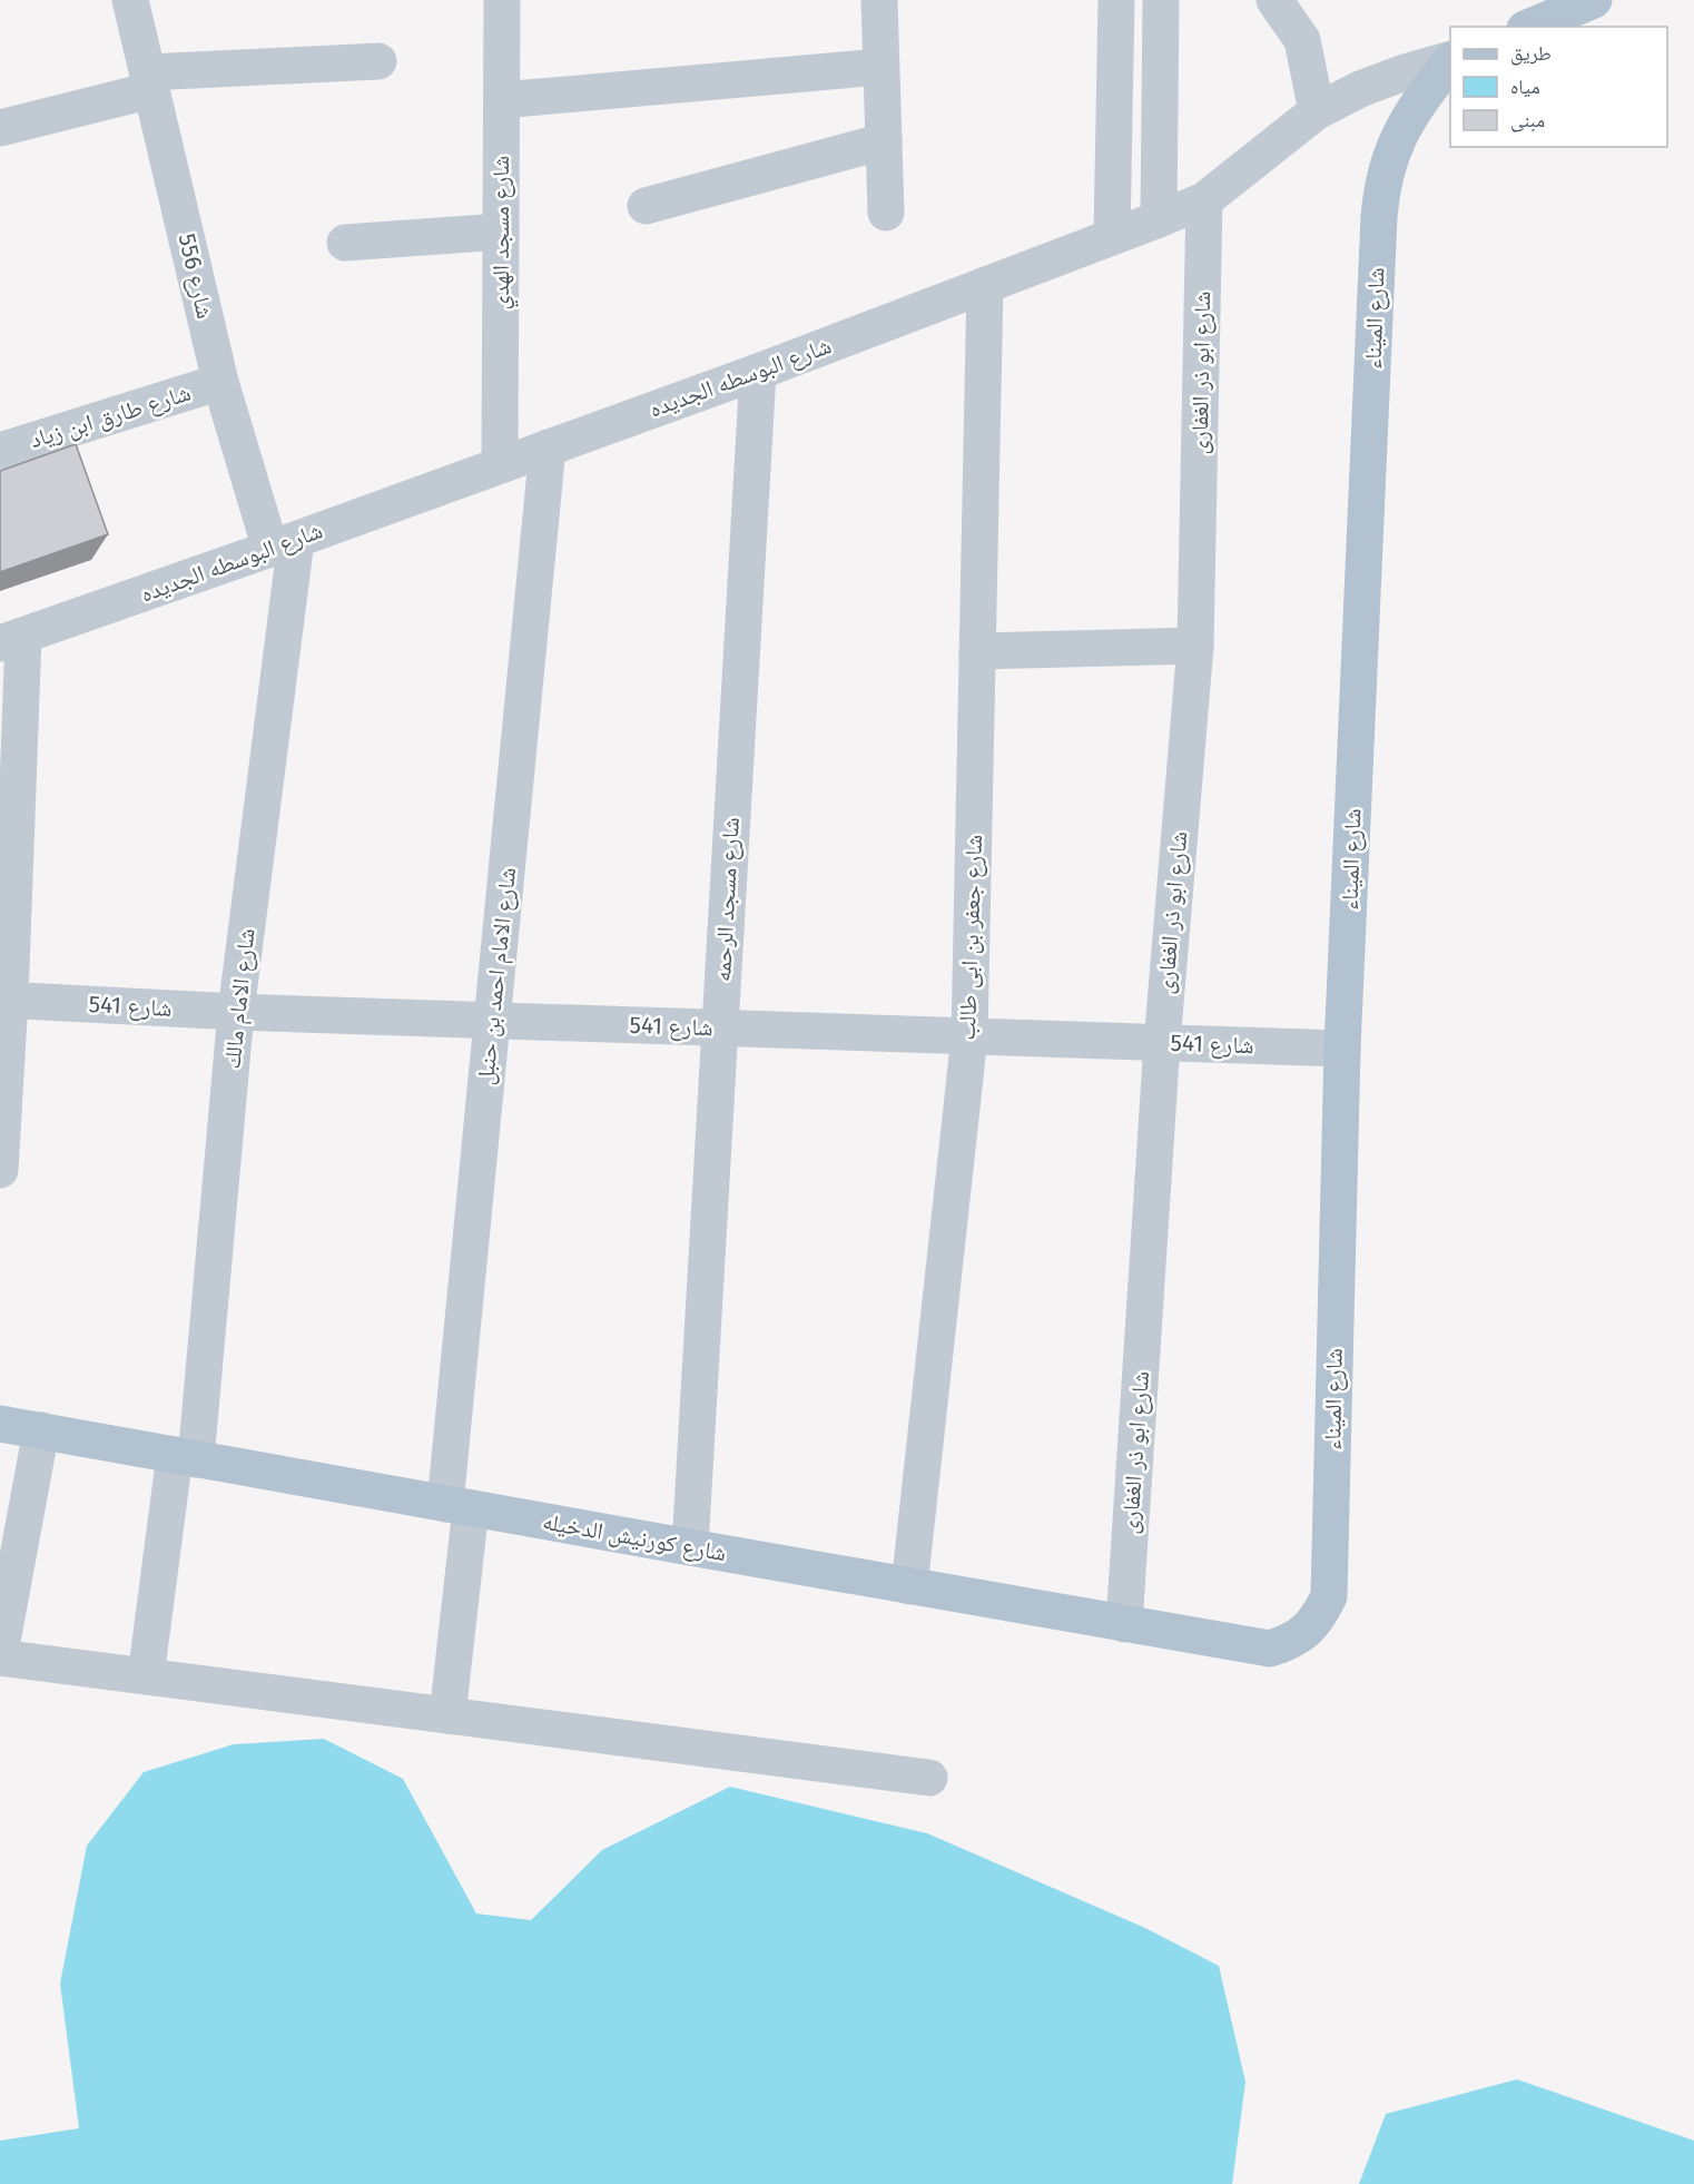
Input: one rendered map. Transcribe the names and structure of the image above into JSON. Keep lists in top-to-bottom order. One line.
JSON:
{"streets":{"main road":["شارع الميناء","شارع كورنيش الدخيله"],"street":["شارع مسجد الهدي","شارع 556","شارع ابو ذر الغفارى","شارع البوسطه الجديده","شارع طارق ابن زياد","شارع مسجد الرحمه","شارع جعفر بن ابى طالب","شارع الامام احمد بن حنبل","شارع الامام مالك","شارع 541"]},"crossings":[["شارع مسجد الهدي","شارع البوسطه الجديده"],["شارع 556","شارع البوسطه الجديده"],["شارع 556","شارع طارق ابن زياد"],["شارع 556","شارع الامام مالك"],["شارع الميناء","شارع 541"],["شارع الميناء","شارع كورنيش الدخيله"],["شارع ابو ذر الغفارى","شارع البوسطه الجديده"],["شارع ابو ذر الغفارى","شارع 541"],["شارع ابو ذر الغفارى","شارع كورنيش الدخيله"],["شارع البوسطه الجديده","شارع مسجد الرحمه"],["شارع البوسطه الجديده","شارع جعفر بن ابى طالب"],["شارع البوسطه الجديده","شارع الامام احمد بن حنبل"],["شارع البوسطه الجديده","شارع الامام مالك"],["شارع مسجد الرحمه","شارع 541"],["شارع مسجد الرحمه","شارع كورنيش الدخيله"],["شارع جعفر بن ابى طالب","شارع 541"],["شارع جعفر بن ابى طالب","شارع كورنيش الدخيله"],["شارع الامام احمد بن حنبل","شارع 541"],["شارع الامام احمد بن حنبل","شارع كورنيش الدخيله"],["شارع الامام مالك","شارع 541"],["شارع الامام مالك","شارع كورنيش الدخيله"]],"legend":["طريق","مياه","مبنى"]}
